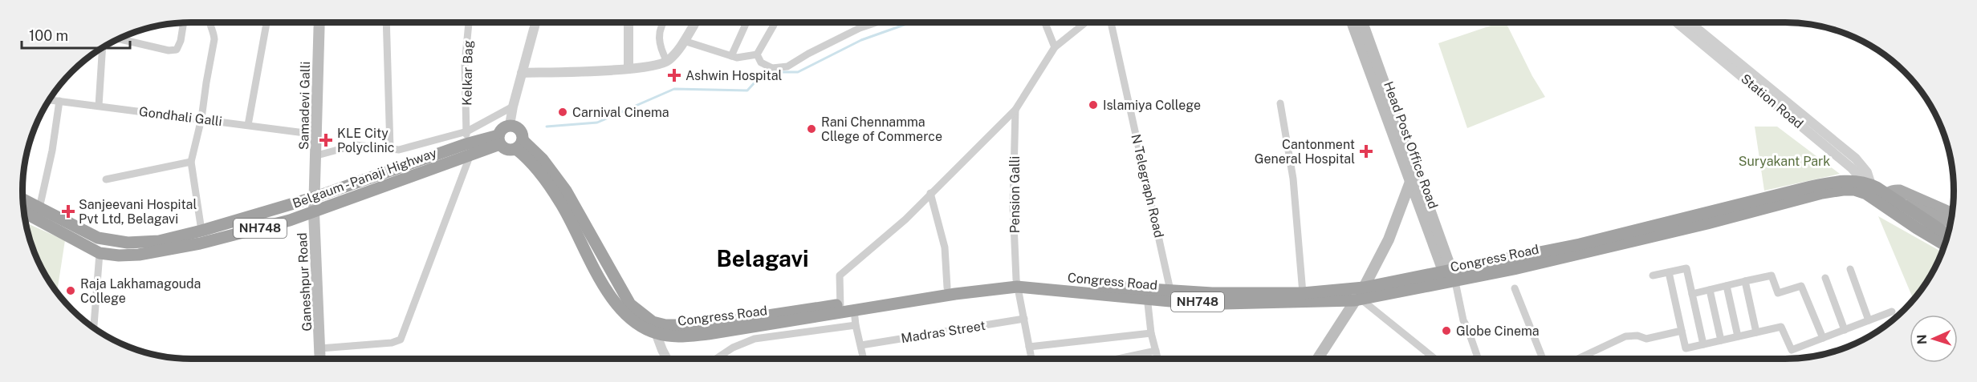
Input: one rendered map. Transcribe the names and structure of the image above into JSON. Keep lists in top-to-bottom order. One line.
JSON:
{"streets":{"highway":["Belgaum - Panaji Highway","NH748","Congress Road"],"main road":["Samadevi Galli","Head Post Office Road","Ganeshpur Road"],"street":["Kelkar Bag","Station Road","Gondhali Galli","N Telegraph Road","Pension Galli","Madras Street"]},"crossings":[["Kelkar Bag","Samadevi Galli"],["Kelkar Bag","Belgaum - Panaji Highway"],["Kelkar Bag","Ganeshpur Road"],["Station Road","Congress Road"],["Samadevi Galli","Gondhali Galli"],["Samadevi Galli","Belgaum - Panaji Highway"],["Samadevi Galli","Ganeshpur Road"],["Head Post Office Road","Congress Road"],["Belgaum - Panaji Highway","NH748"],["Belgaum - Panaji Highway","Ganeshpur Road"],["N Telegraph Road","Congress Road"],["Pension Galli","Congress Road"],["Pension Galli","Madras Street"]],"districts":["Belagavi"],"parks":["Suryakant Park"],"places":{"health":["Ashwin Hospital","KLE City Polyclinic","Cantonment General Hospital","Sanjeevani Hospital Pvt Ltd, Belagavi"],"other":["Islamiya College","Carnival Cinema","Rani Chennamma Cllege of Commerce","Raja Lakhamagouda College","Globe Cinema"]},"scale_bar":"100 m","north":"left"}
